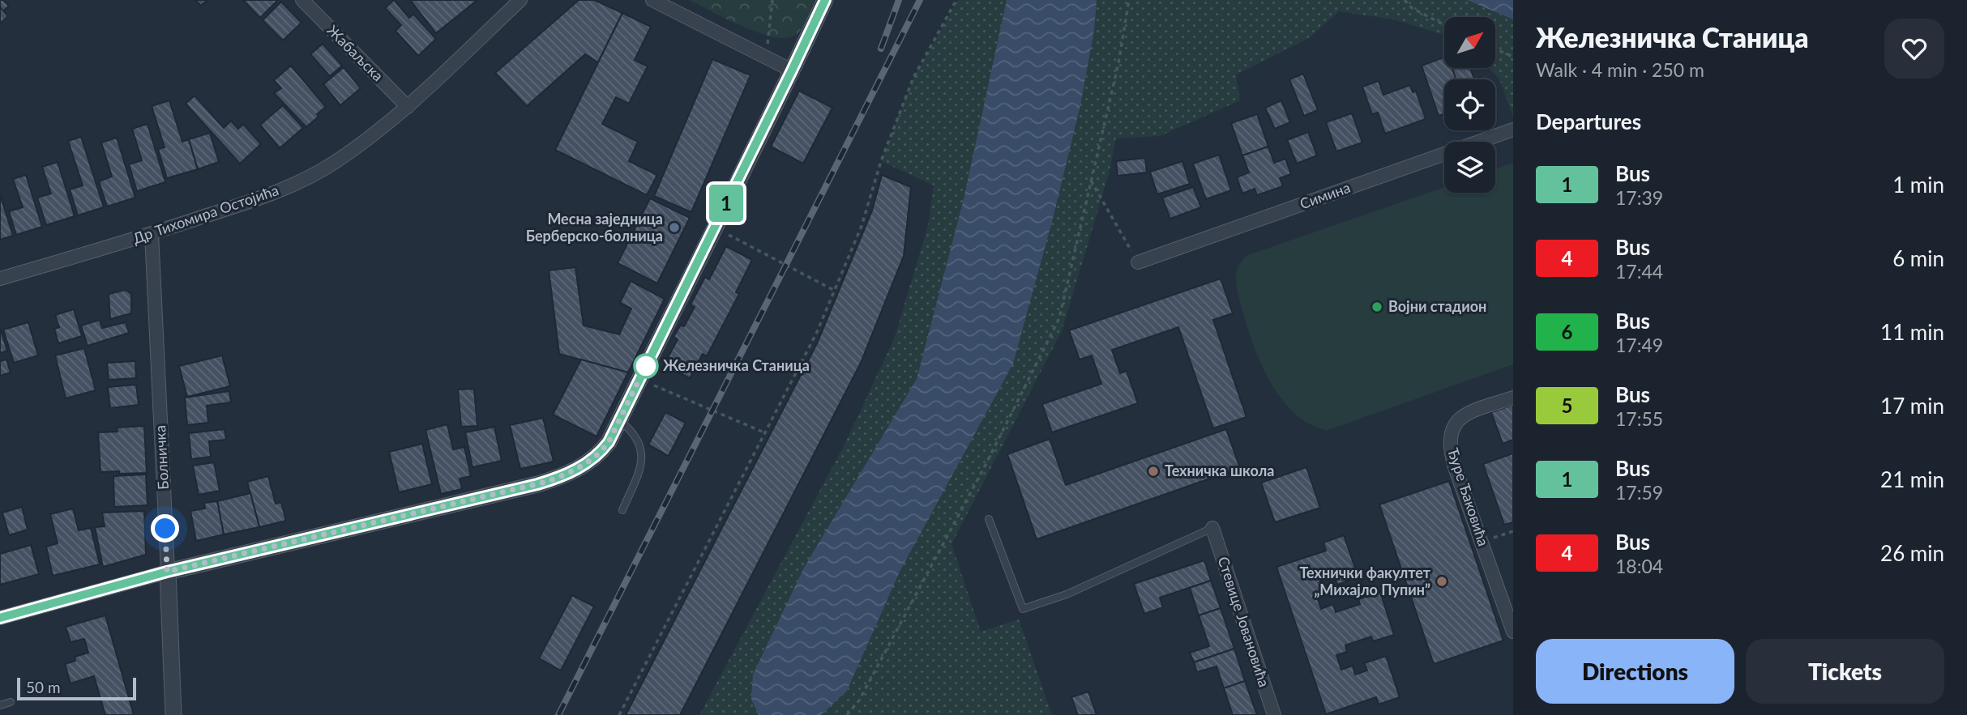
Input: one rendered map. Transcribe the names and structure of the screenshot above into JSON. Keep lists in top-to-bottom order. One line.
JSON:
{"streets":{"street":["Жабаљска","Симина","Др Тихомира Остојића","Болничка","Ђуре Ђаковића","Стевице Јовановића"]},"crossings":[["Жабаљска","Др Тихомира Остојића"],["Др Тихомира Остојића","Болничка"]],"places":["Месна заједница Берберско-болница","Војни стадион","Железничка Станица","Техничка школа","Технички факултет „Михајло Пупин”"],"lines":["bus line 1"],"scale_bar":"50 m","north":"top right","page":{"on_map":"1","heading":[["Железничка Станица","Walk · 4 min · 250 m"],"Departures"],"list":[{"mark":"1","name":"Bus","note":"17:39","value":"1 min"},{"mark":"4","name":"Bus","note":"17:44","value":"6 min"},{"mark":"6","name":"Bus","note":"17:49","value":"11 min"},{"mark":"5","name":"Bus","note":"17:55","value":"17 min"},{"mark":"1","name":"Bus","note":"17:59","value":"21 min"},{"mark":"4","name":"Bus","note":"18:04","value":"26 min"}],"buttons":["Directions","Tickets"],"scale":"50 m"}}
